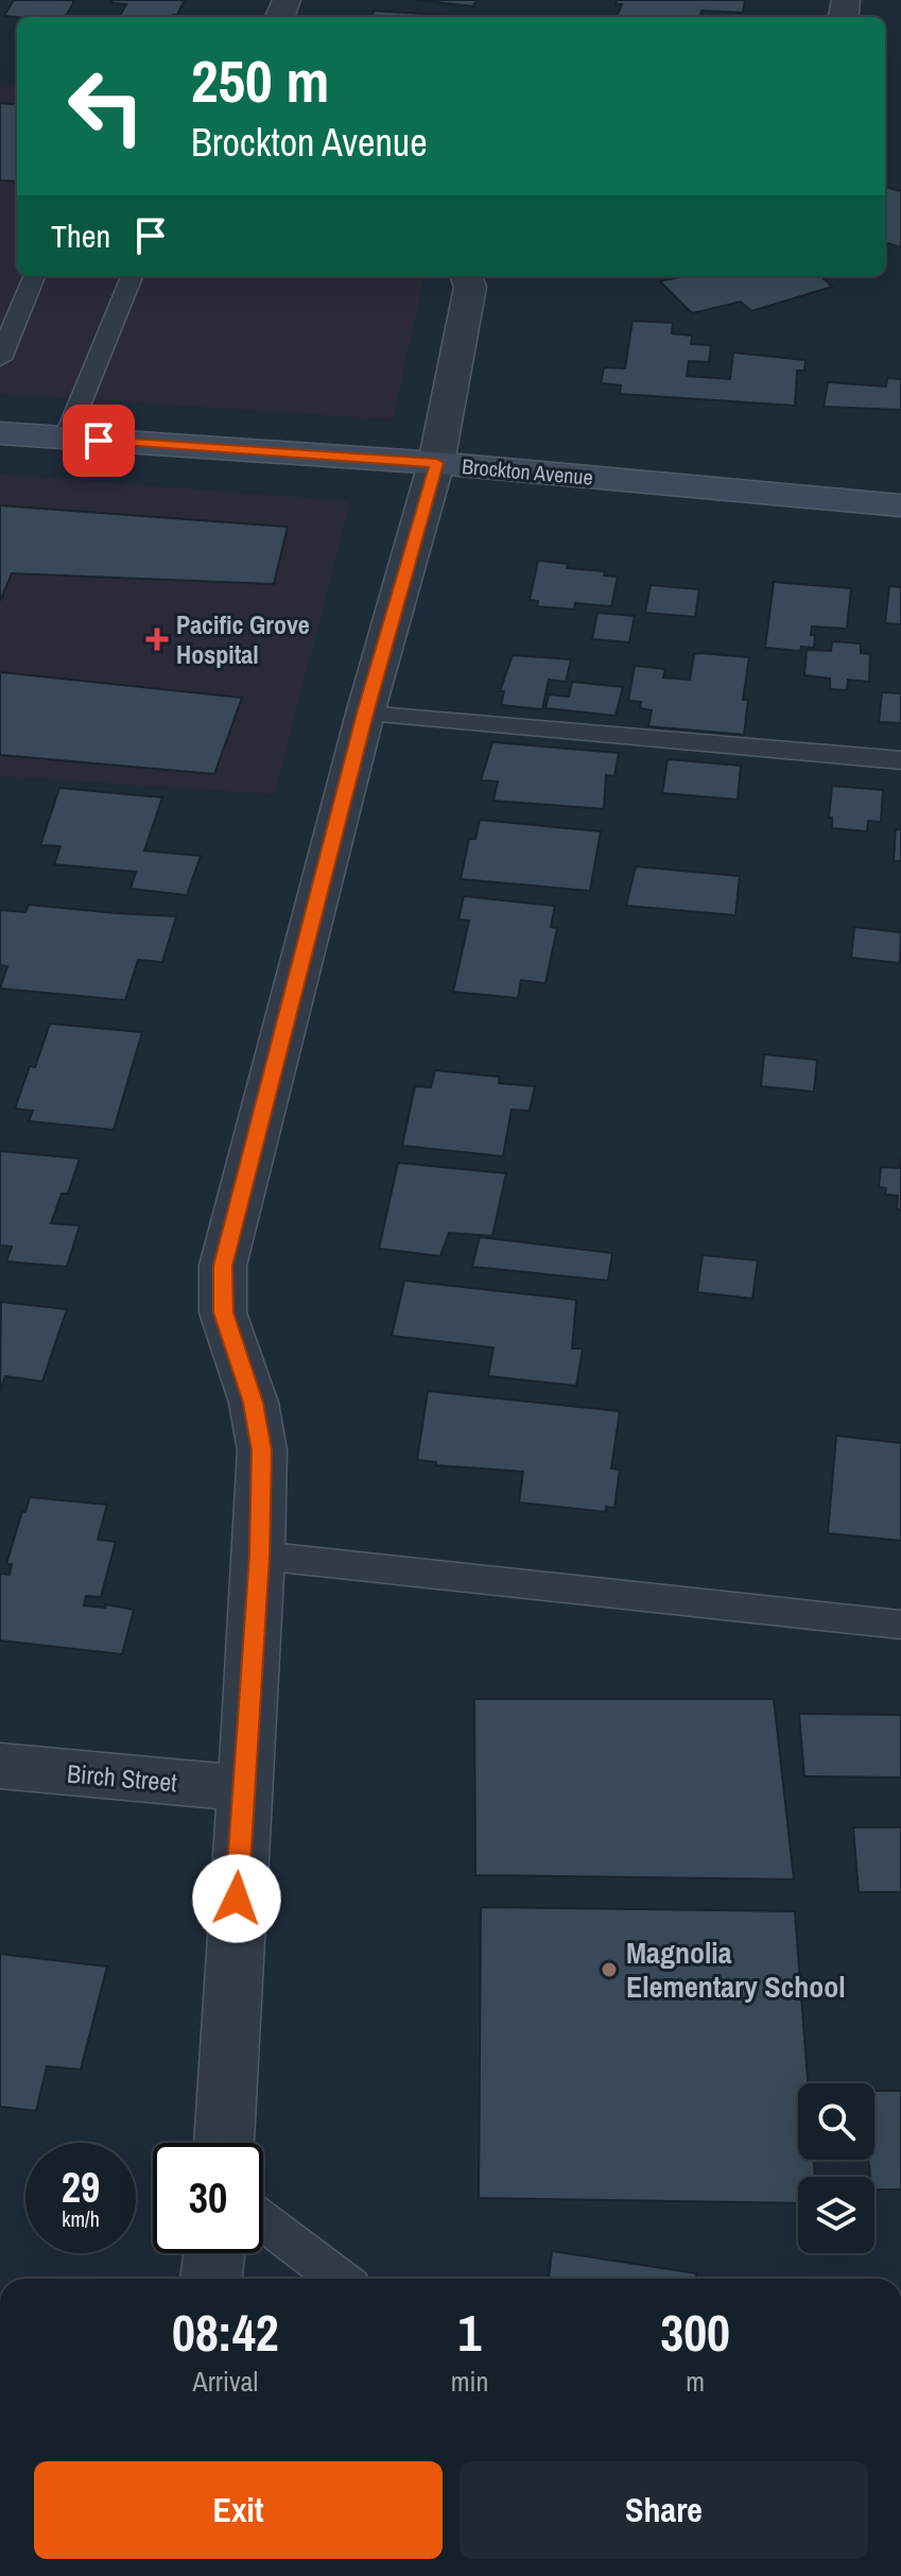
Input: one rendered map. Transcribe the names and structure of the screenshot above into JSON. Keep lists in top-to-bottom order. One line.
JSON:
{"streets":{"main road":["Brockton Avenue"],"street":["Birch Street"]},"places":{"health":["Pacific Grove Hospital"],"other":["Magnolia Elementary School"]},"page":{"turn":["250 m","Brockton Avenue"],"then":"Then","speed":"29 km/h","limit":"30","eta":["08:42","Arrival","1","min","300","m"],"buttons":["Exit","Share"]}}
